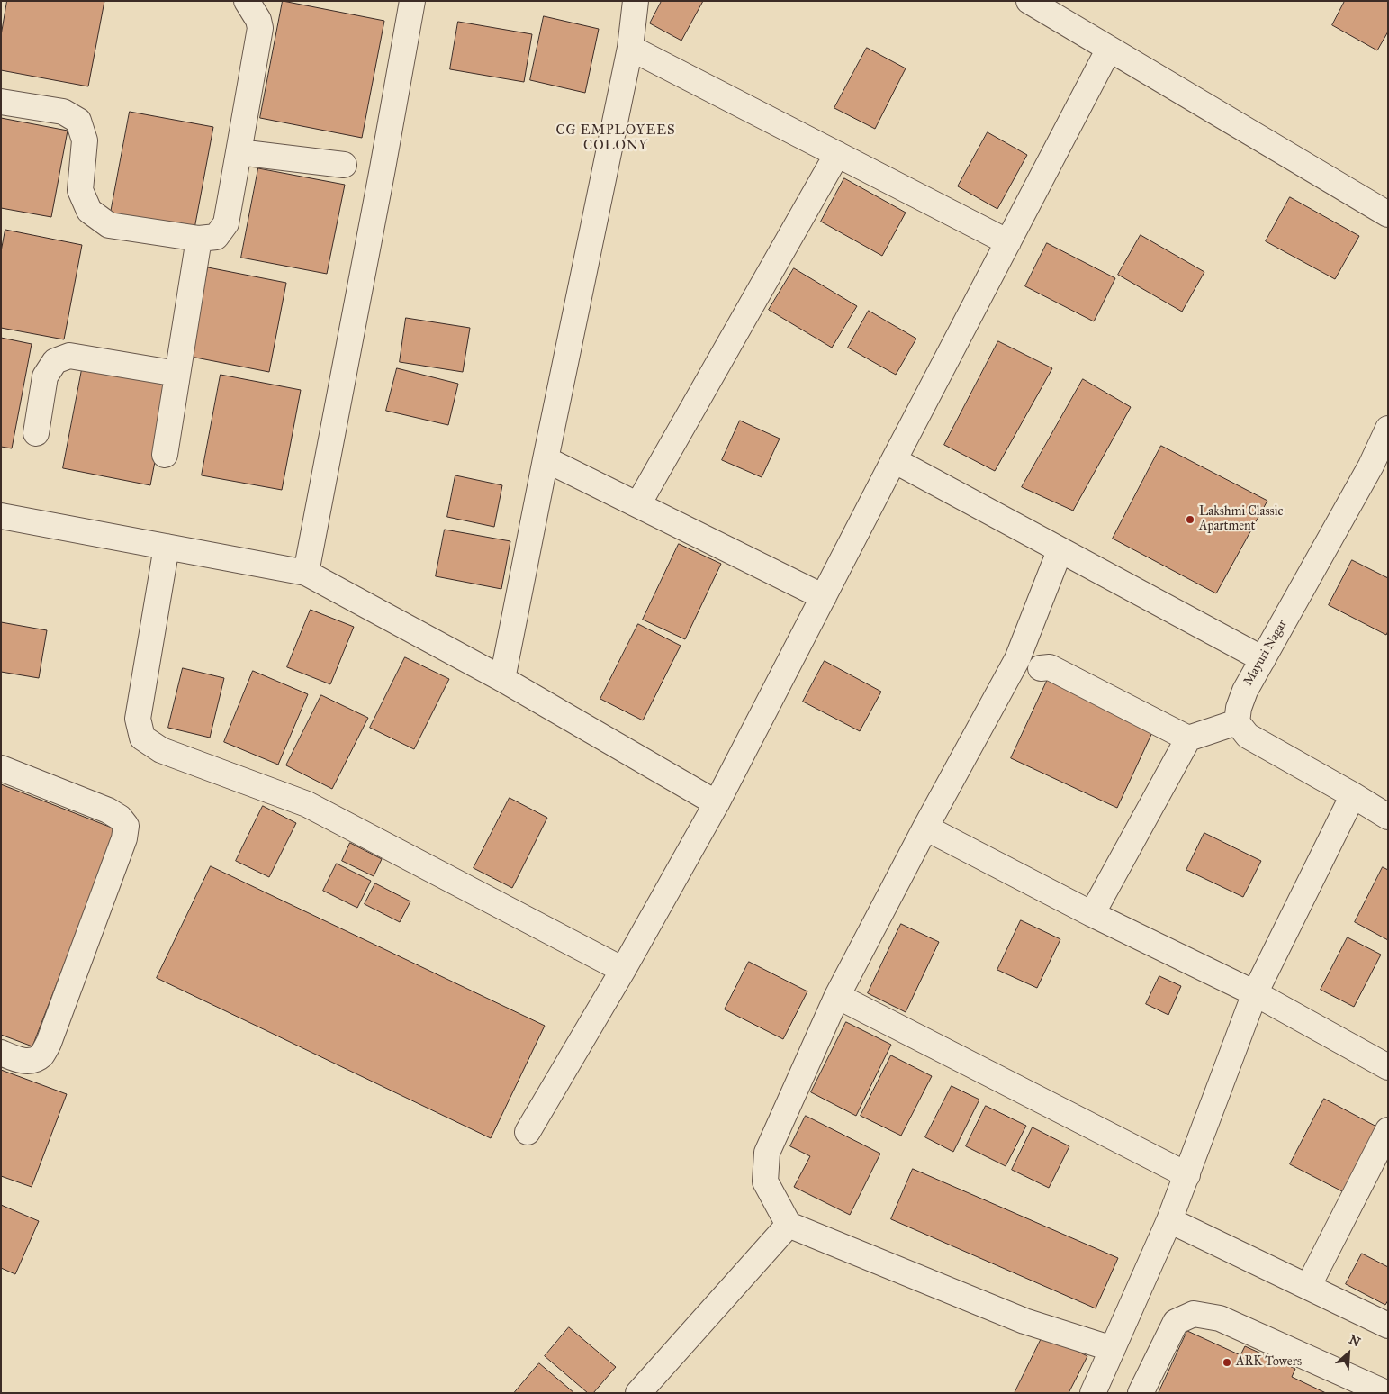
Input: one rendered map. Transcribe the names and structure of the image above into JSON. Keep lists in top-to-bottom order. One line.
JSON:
{"streets":{"street":["Mayuri Nagar"]},"districts":["CG EMPLOYEES COLONY"],"places":["Lakshmi Classic Apartment","ARK Towers"],"north":"top right"}
